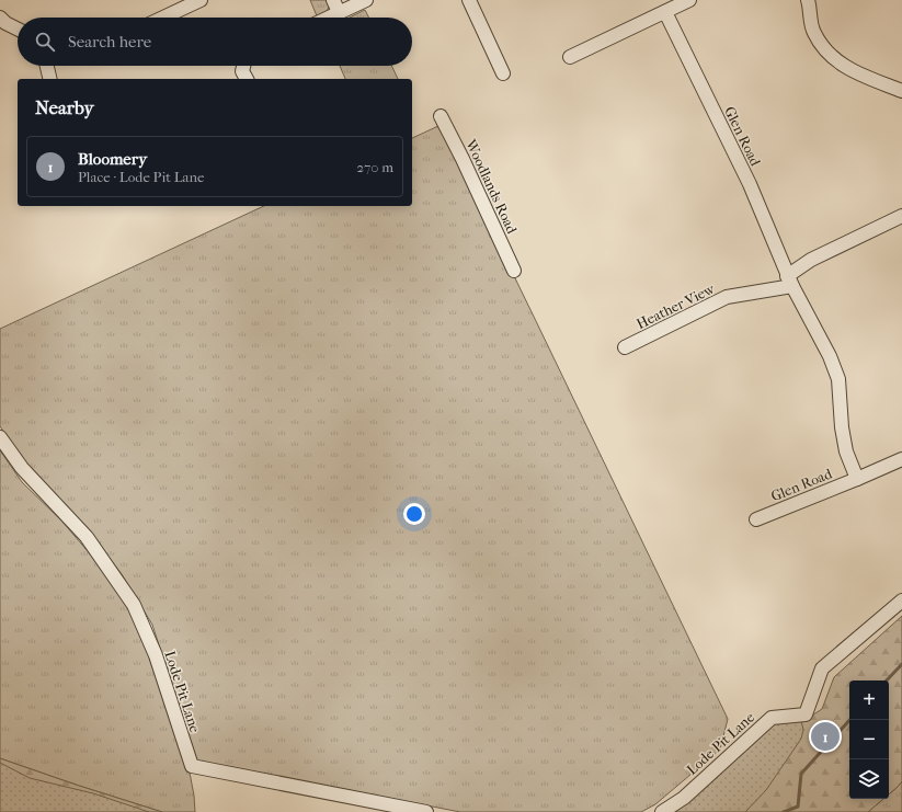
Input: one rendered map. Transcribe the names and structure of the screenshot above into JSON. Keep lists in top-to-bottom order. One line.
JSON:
{"streets":{"street":["Glen Road","Woodlands Road","Heather View","Lode Pit Lane"]},"crossings":[["Glen Road","Heather View"]],"page":{"search":"Search here","heading":"Nearby","list":[{"mark":"1","name":"Bloomery","note":"Place · Lode Pit Lane","value":"270 m"}],"map_buttons":["+","−"],"pins":"1"}}
